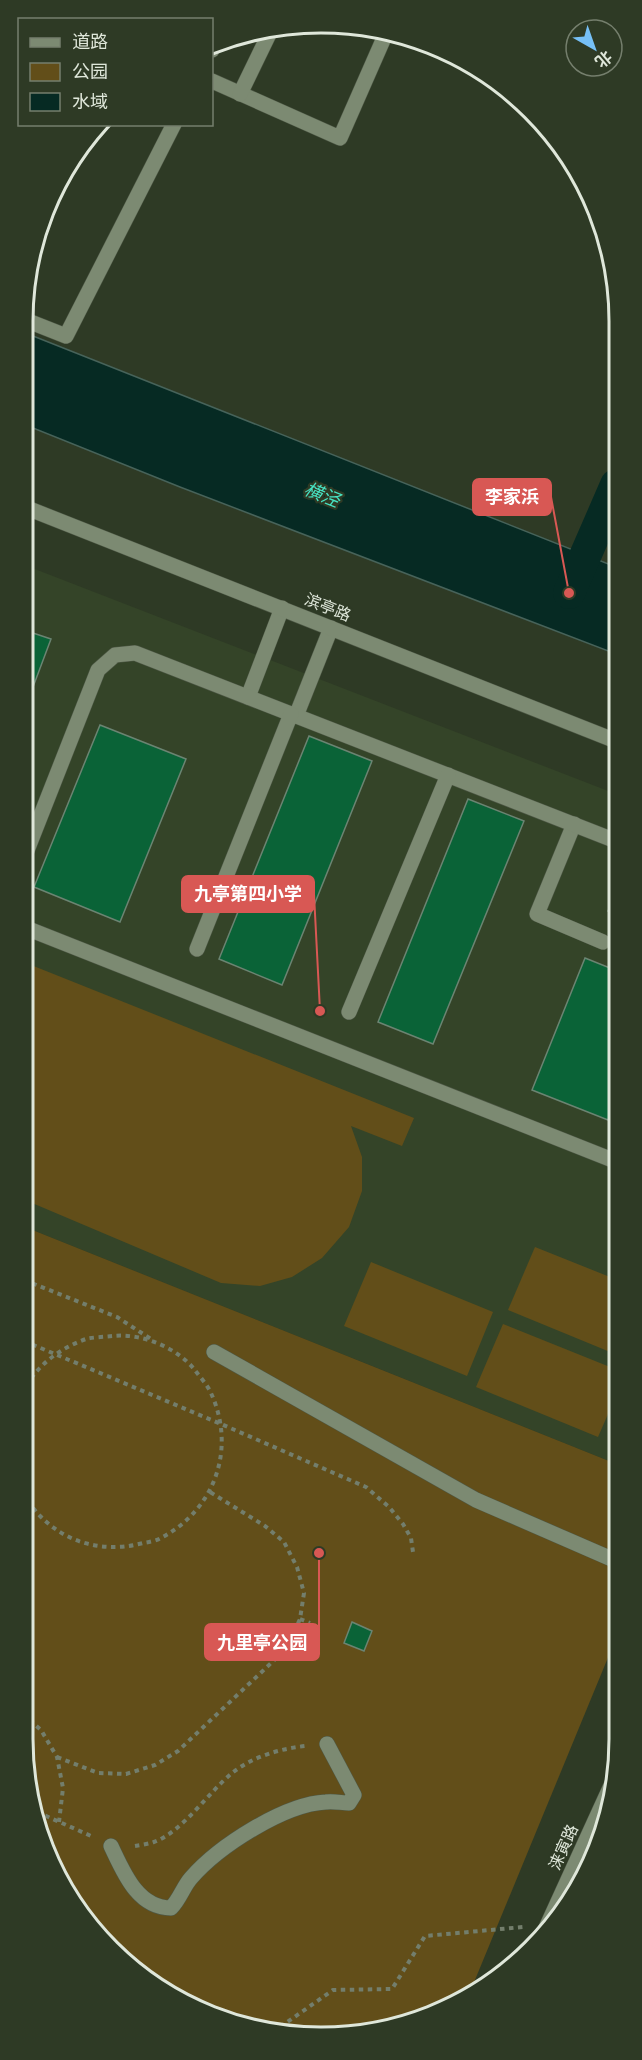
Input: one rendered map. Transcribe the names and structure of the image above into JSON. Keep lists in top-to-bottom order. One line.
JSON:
{"streets":{"street":["滨亭路","涞寅路"]},"water":["横泾"],"places":["李家浜","九亭第四小学","九里亭公园"],"legend":["道路","公园","水域"],"north":"bottom right"}
